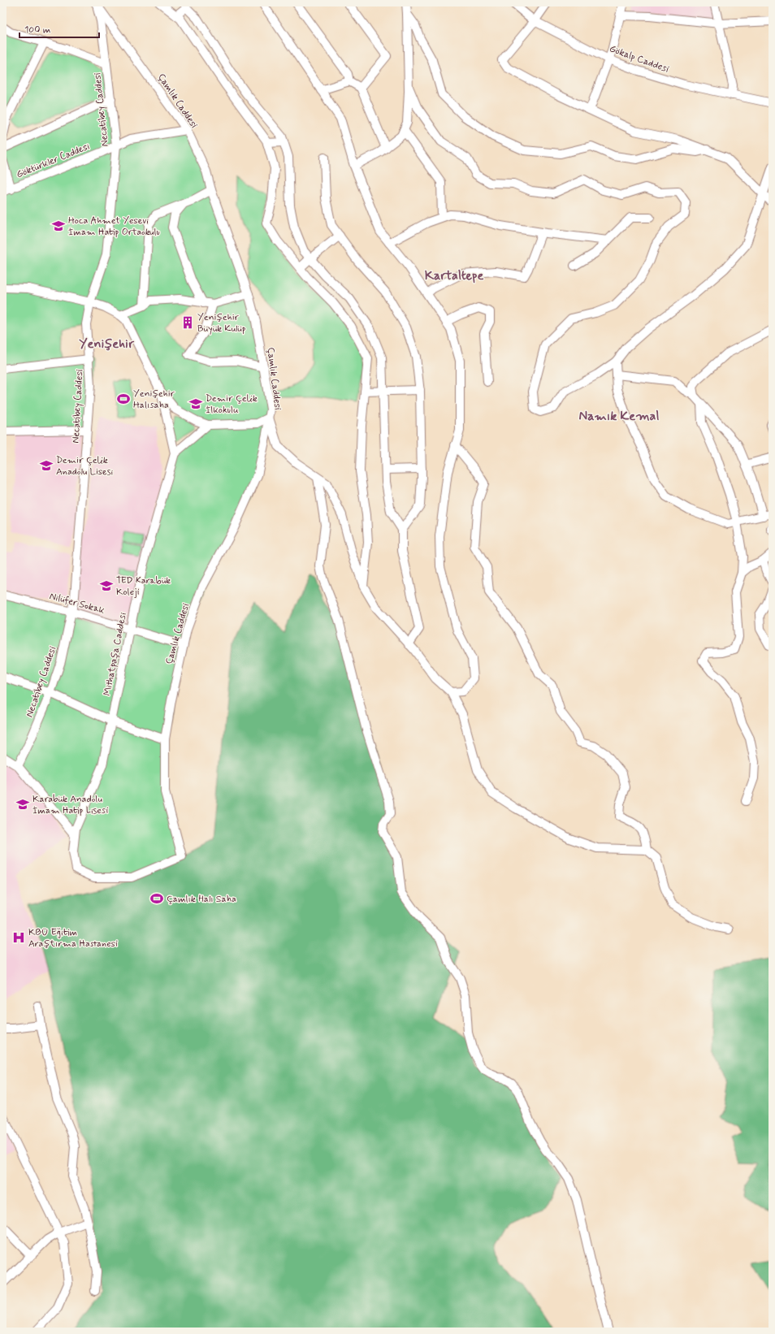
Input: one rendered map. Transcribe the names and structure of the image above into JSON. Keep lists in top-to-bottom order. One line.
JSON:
{"streets":{"street":["Gökalp Caddesi","Çamlık Caddesi","Necatibey Caddesi","Göktürkler Caddesi","Nilüfer Sokak","Mithatpaşa Caddesi"]},"crossings":[["Çamlık Caddesi","Necatibey Caddesi"],["Çamlık Caddesi","Göktürkler Caddesi"],["Çamlık Caddesi","Nilüfer Sokak"],["Çamlık Caddesi","Mithatpaşa Caddesi"],["Necatibey Caddesi","Göktürkler Caddesi"],["Necatibey Caddesi","Nilüfer Sokak"],["Necatibey Caddesi","Mithatpaşa Caddesi"],["Nilüfer Sokak","Mithatpaşa Caddesi"]],"districts":["Kartaltepe","Yenişehir","Namık Kemal"],"places":{"school or university":["Hoca Ahmet Yesevi İmam Hatip Ortaokulu","Demir Çelik İlkokulu","Demir Çelik Anadolu Lisesi","TED Karabük Koleji","Karabük Anadolu İmam Hatip Lisesi"],"building":["Yenişehir Büyük Kulüp"],"sports":["Yenişehir Halısaha","Çamlık Halı Saha"],"hospital":["KBÜ Eğitim Araştırma Hastanesi"]},"scale_bar":"100 m"}
